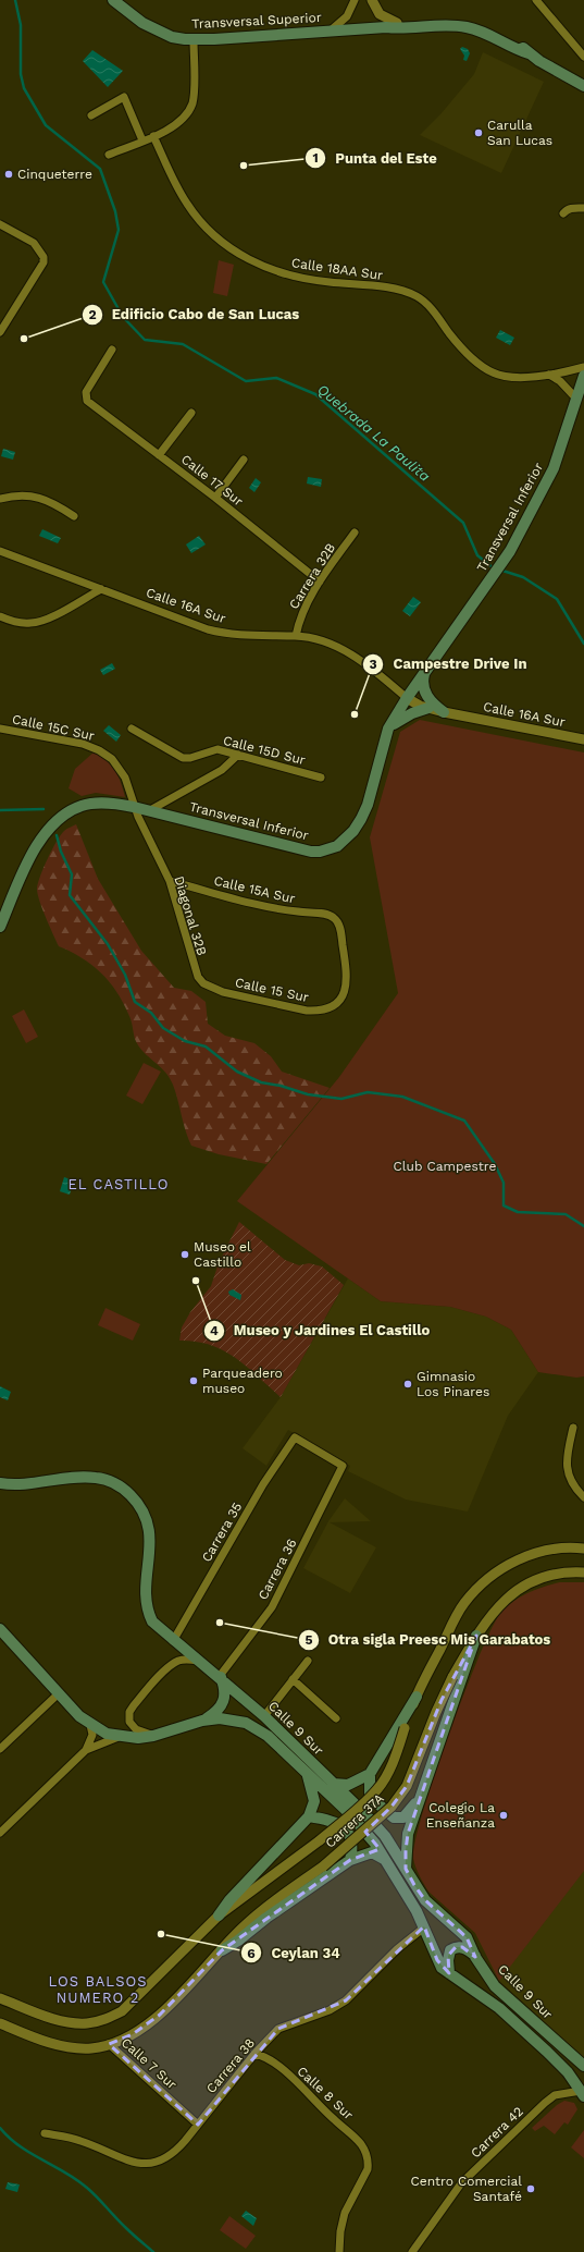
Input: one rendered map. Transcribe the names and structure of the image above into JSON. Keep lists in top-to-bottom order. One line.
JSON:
{"streets":{"main road":["Transversal Superior","Transversal Inferior","Calle 9 Sur"],"street":["Calle 18AA Sur","Calle 17 Sur","Carrera 32B","Calle 16A Sur","Calle 15C Sur","Calle 15D Sur","Calle 15A Sur","Diagonal 32B","Calle 15 Sur","Carrera 35","Carrera 36","Carrera 37A","Calle 7 Sur","Carrera 38","Calle 8 Sur","Carrera 42"]},"crossings":[["Calle 17 Sur","Carrera 32B"],["Transversal Inferior","Calle 16A Sur"],["Transversal Inferior","Calle 15C Sur"],["Transversal Inferior","Diagonal 32B"],["Carrera 32B","Calle 16A Sur"],["Calle 15C Sur","Diagonal 32B"],["Calle 15A Sur","Diagonal 32B"],["Calle 15A Sur","Calle 15 Sur"],["Diagonal 32B","Calle 15 Sur"],["Carrera 35","Carrera 36"],["Carrera 35","Calle 9 Sur"],["Carrera 36","Calle 9 Sur"],["Calle 9 Sur","Carrera 38"],["Calle 9 Sur","Carrera 42"],["Carrera 37A","Calle 7 Sur"],["Calle 7 Sur","Carrera 38"],["Carrera 38","Calle 8 Sur"]],"districts":["EL CASTILLO","LOS BALSOS NUMERO 2"],"water":["Quebrada La Paulita"],"parks":["Club Campestre"],"places":["Carulla San Lucas","Punta del Este","Cinqueterre","Edificio Cabo de San Lucas","Campestre Drive In","Museo el Castillo","Museo y Jardines El Castillo","Parqueadero museo","Gimnasio Los Pinares","Otra sigla Preesc Mis Garabatos","Colegio La Enseñanza","Ceylan 34","Centro Comercial Santafé"]}
